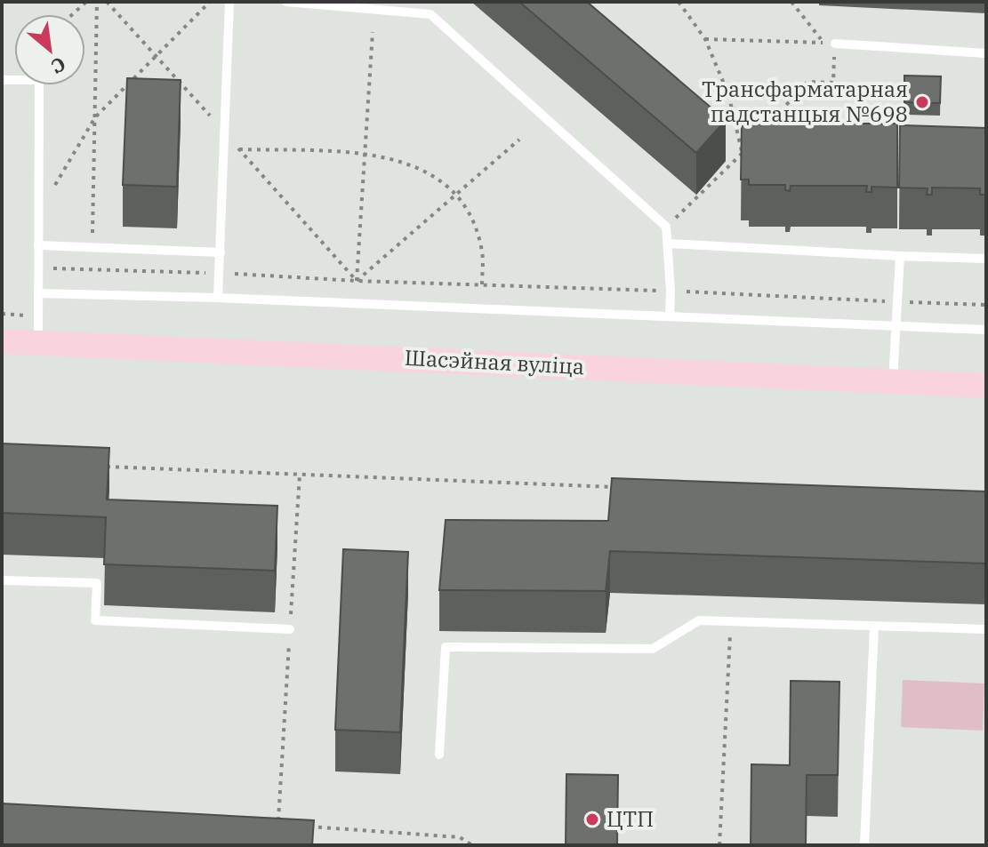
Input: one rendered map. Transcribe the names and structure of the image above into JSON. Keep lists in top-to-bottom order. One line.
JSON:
{"streets":{"main road":["Шасэйная вуліца"]},"places":["Трансфарматарная падстанцыя №698","ЦТП"],"north":"bottom right"}
